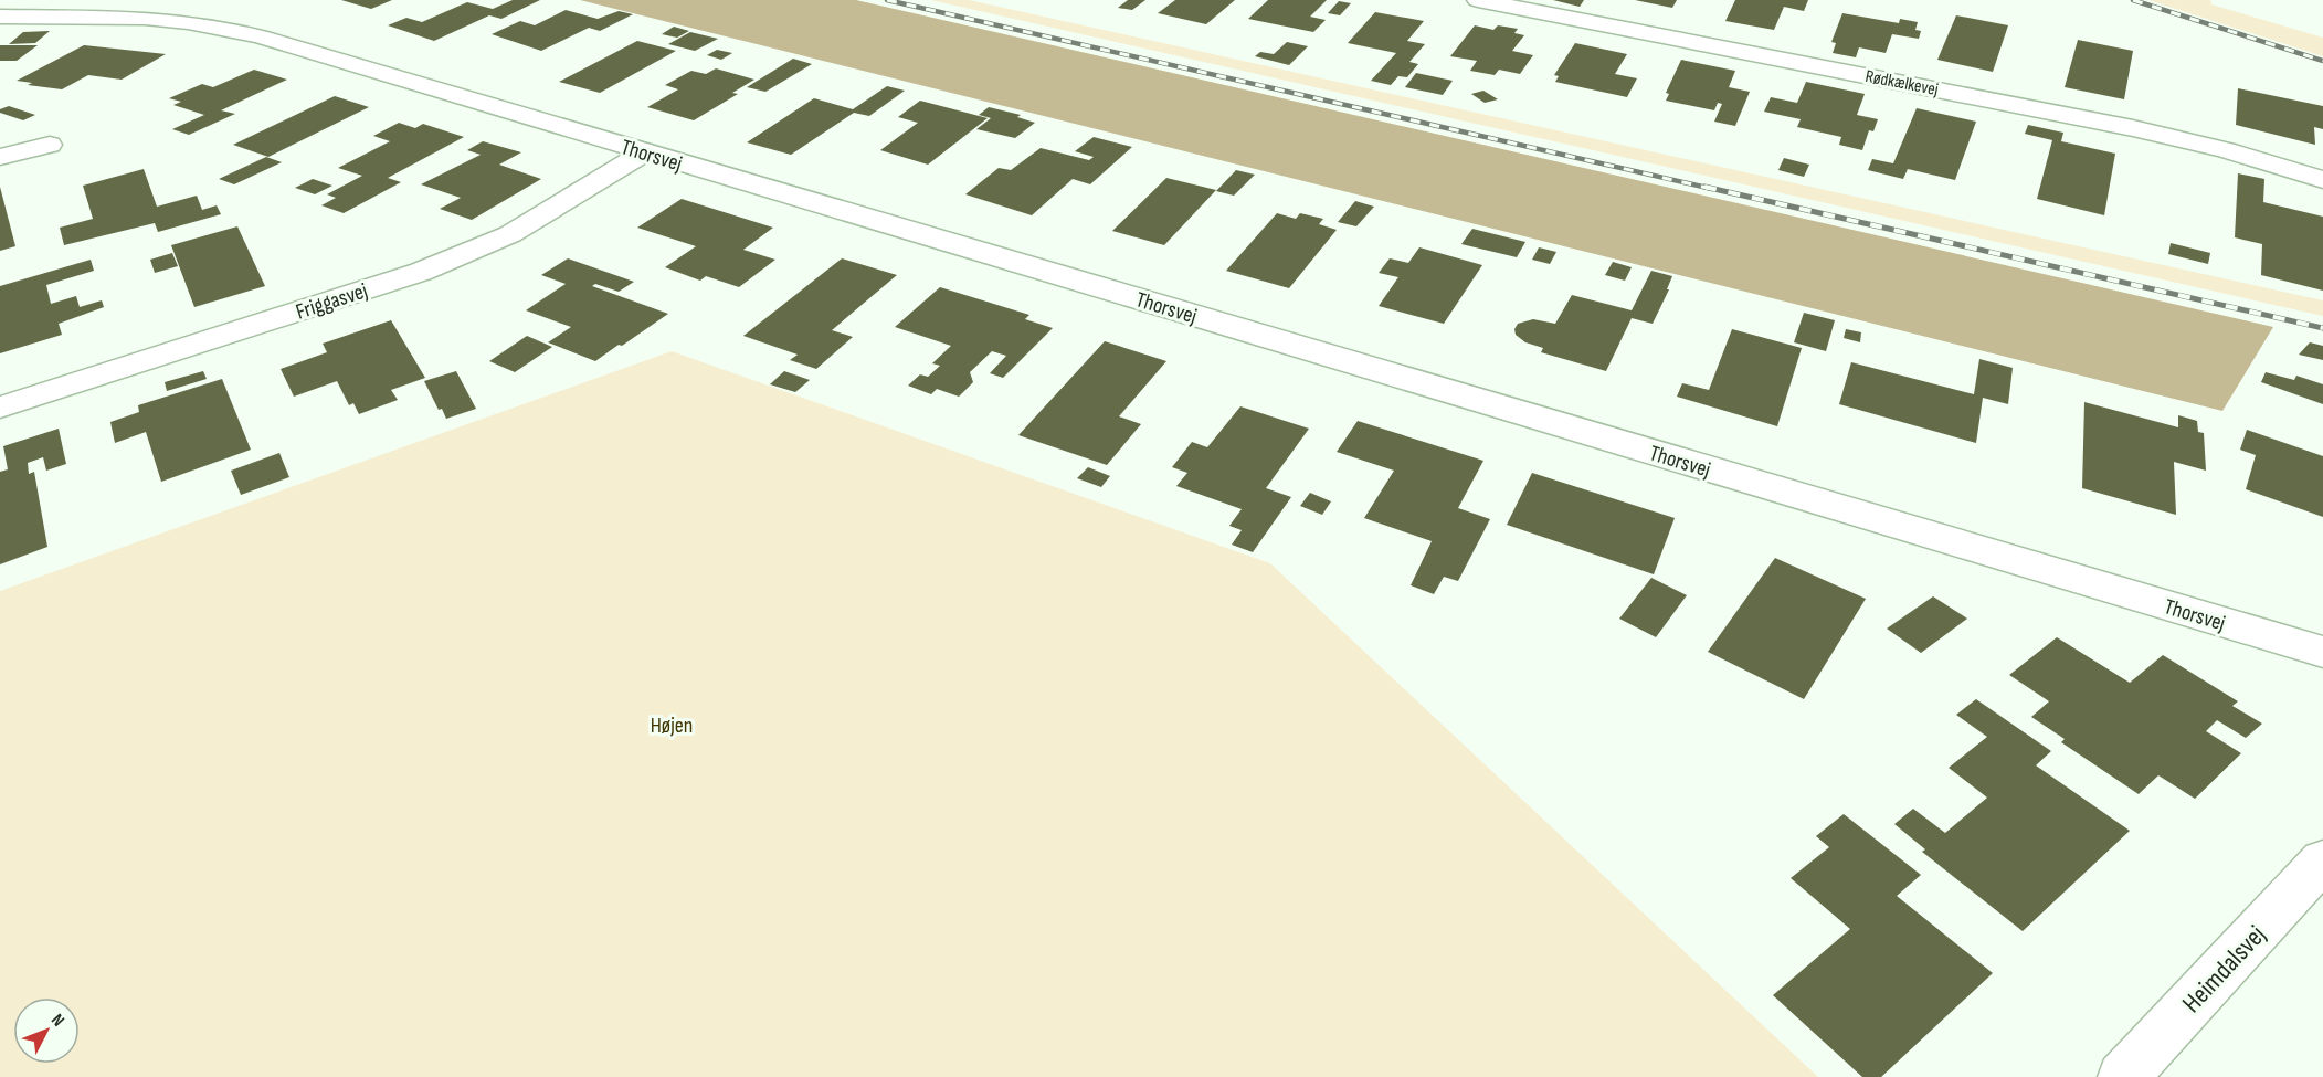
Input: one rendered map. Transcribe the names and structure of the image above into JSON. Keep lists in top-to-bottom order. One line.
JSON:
{"streets":{"street":["Rødkælkevej","Thorsvej","Friggasvej","Heimdalsvej"]},"crossings":[["Thorsvej","Friggasvej"]],"parks":["Højen"],"north":"top right"}
